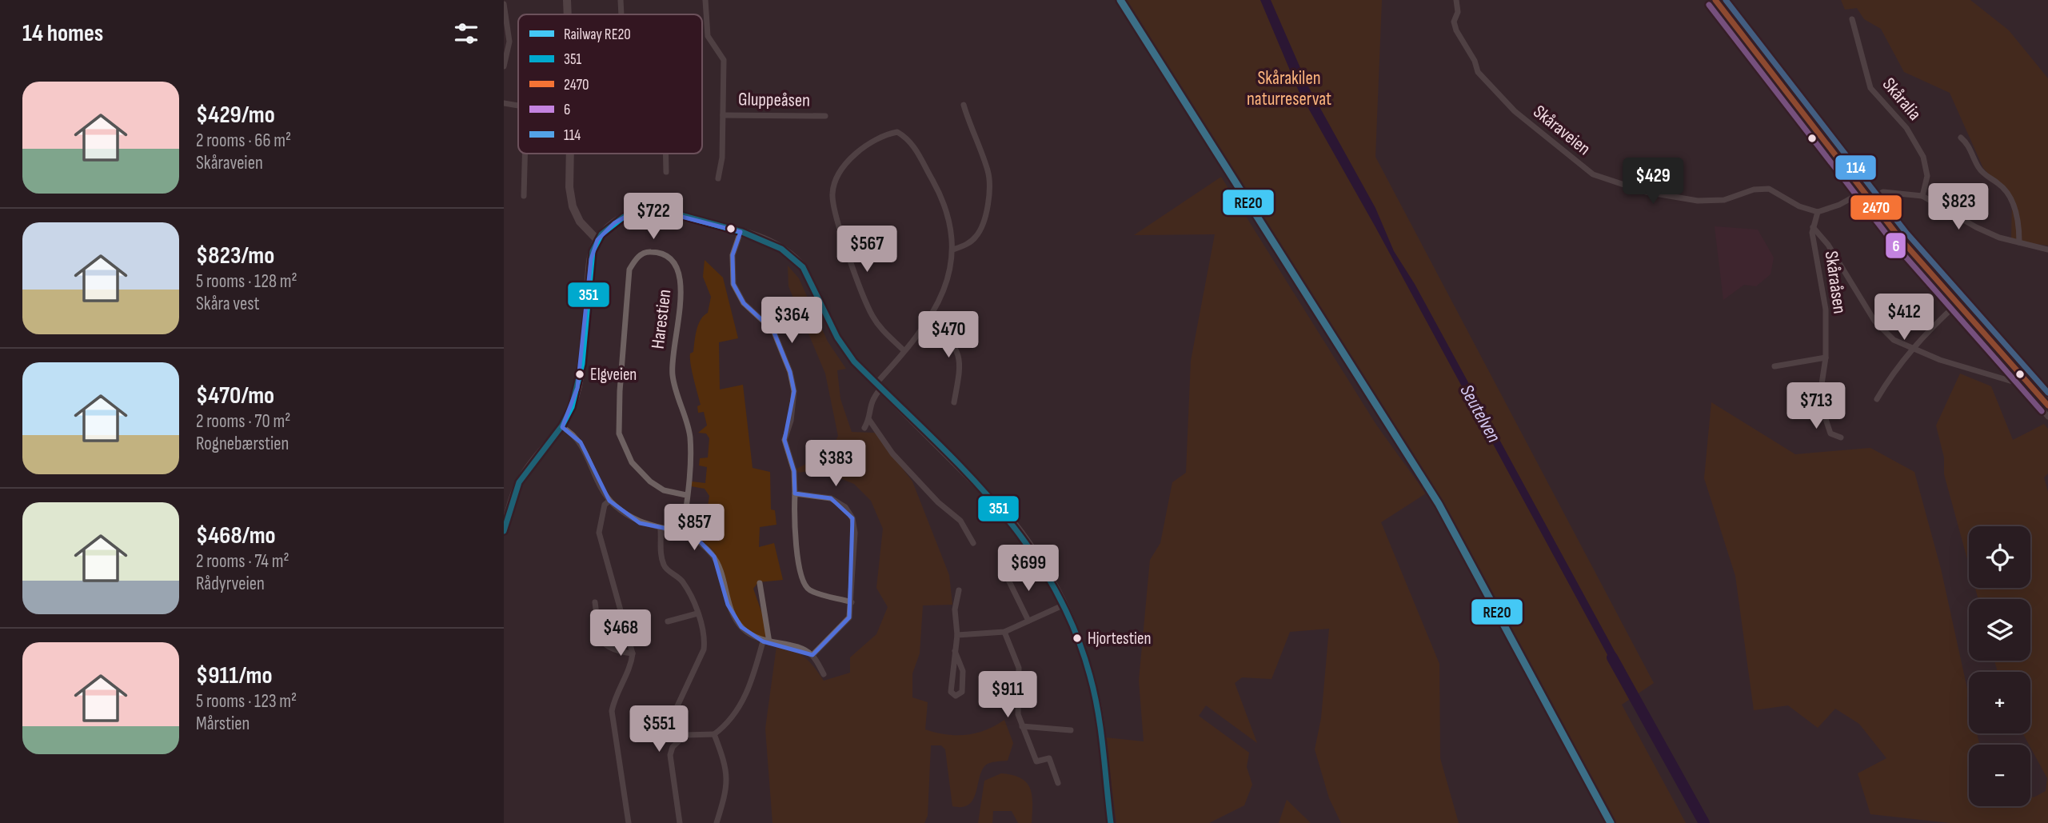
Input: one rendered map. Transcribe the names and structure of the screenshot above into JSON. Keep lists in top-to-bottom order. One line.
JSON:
{"streets":{"street":["Skåralia","Gluppeåsen","Skåraveien","Skåraåsen","Harestien"]},"crossings":[["Skåraveien","Skåraåsen"]],"water":["Seutelven"],"parks":["Skårakilen naturreservat"],"places":["Elgveien","Hjortestien"],"lines":["rail line RE20","transit line 2470","transit line 114","transit line 6","transit line 351"],"legend":["Railway RE20","351","2470","6","114"],"page":{"heading":"14 homes","list":[{"name":"$429/mo","note":"2 rooms · 66 m² · Skåraveien"},{"name":"$823/mo","note":"5 rooms · 128 m² · Skåra vest"},{"name":"$470/mo","note":"2 rooms · 70 m² · Rognebærstien"},{"name":"$468/mo","note":"2 rooms · 74 m² · Rådyrveien"},{"name":"$911/mo","note":"5 rooms · 123 m² · Mårstien"}],"price":["$429","$823","$722","$567","$412","$364","$470","$713","$383","$857","$699","$468","$911","$551"],"map_buttons":["+","−"]}}
